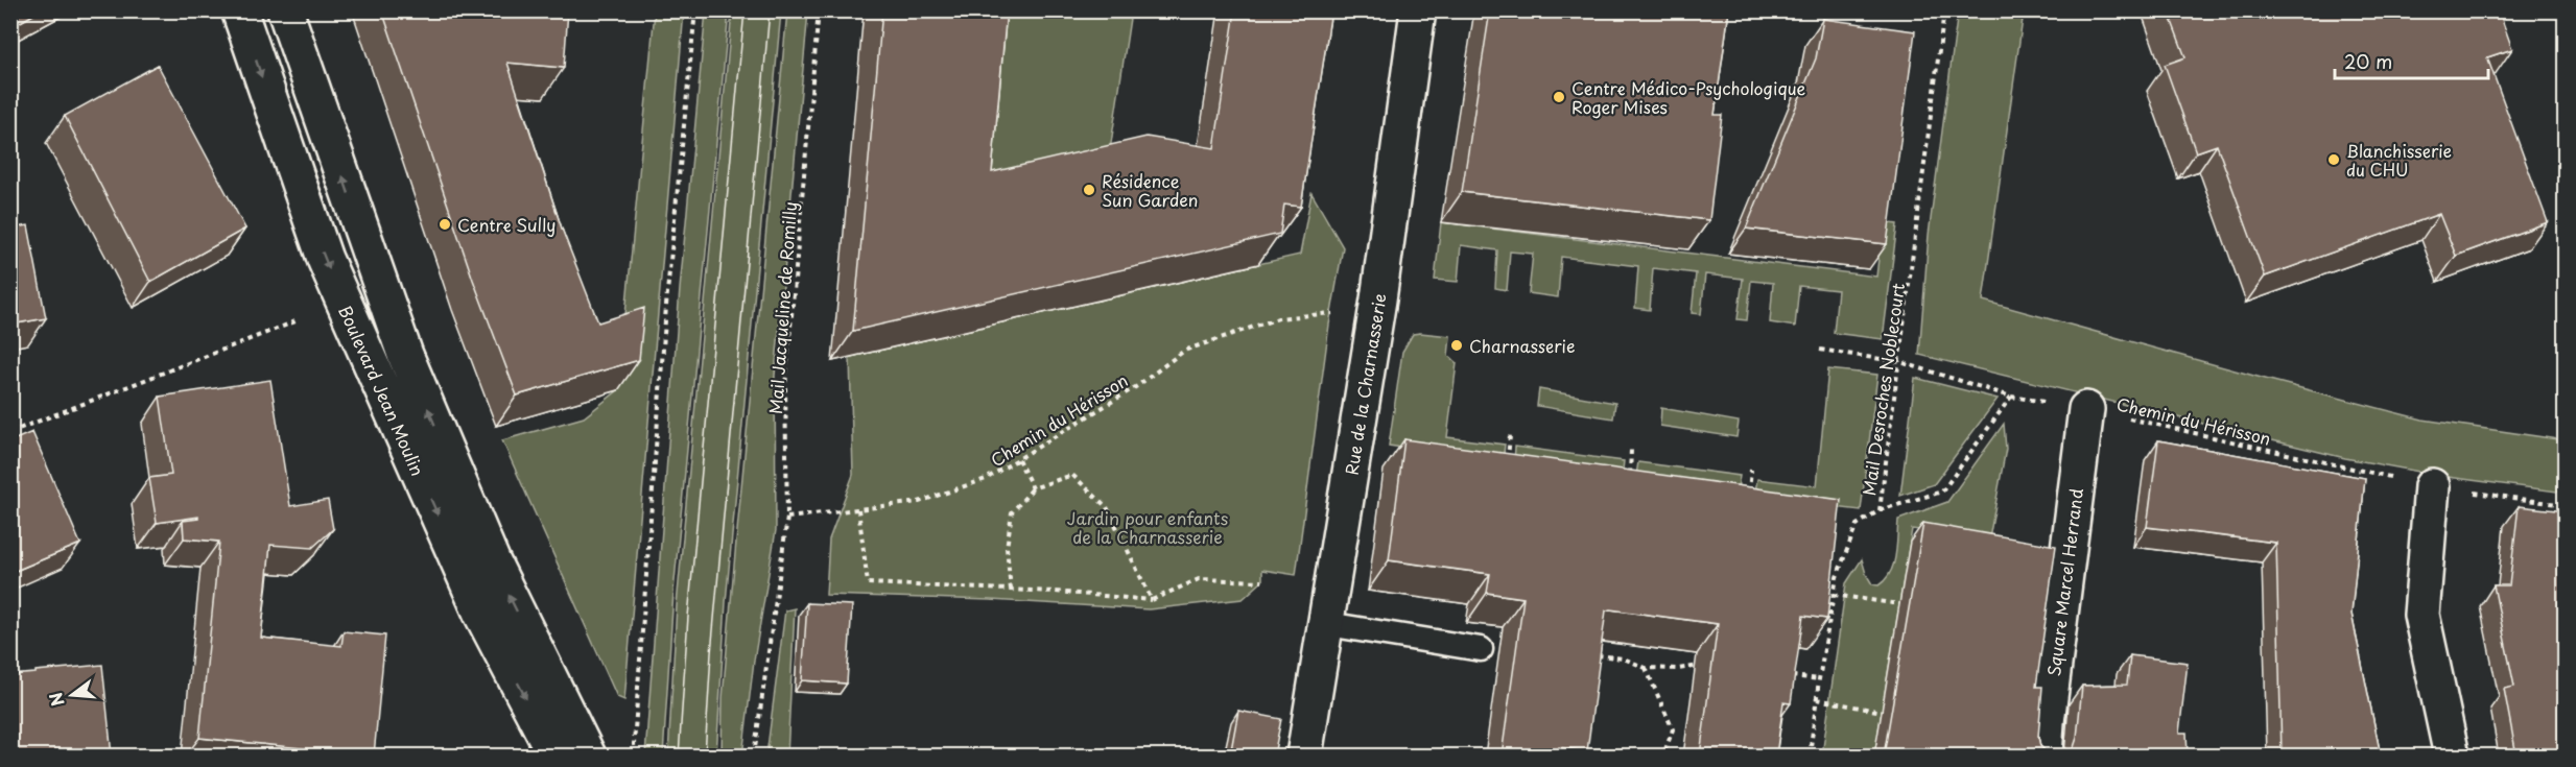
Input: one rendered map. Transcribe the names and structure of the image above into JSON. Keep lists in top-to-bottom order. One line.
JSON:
{"streets":{"main road":["Rue de la Charnasserie","Boulevard Jean Moulin","Square Marcel Herrand"],"path":["Mail Jacqueline de Romilly","Mail Desroches Noblecourt","Chemin du Hérisson"]},"crossings":[["Mail Jacqueline de Romilly","Chemin du Hérisson"],["Mail Desroches Noblecourt","Chemin du Hérisson"],["Chemin du Hérisson","Square Marcel Herrand"]],"parks":["Jardin pour enfants de la Charnasserie"],"places":["Centre Médico-Psychologique Roger Mises","Blanchisserie du CHU","Résidence Sun Garden","Centre Sully","Charnasserie"],"scale_bar":"20 m","north":"left"}
